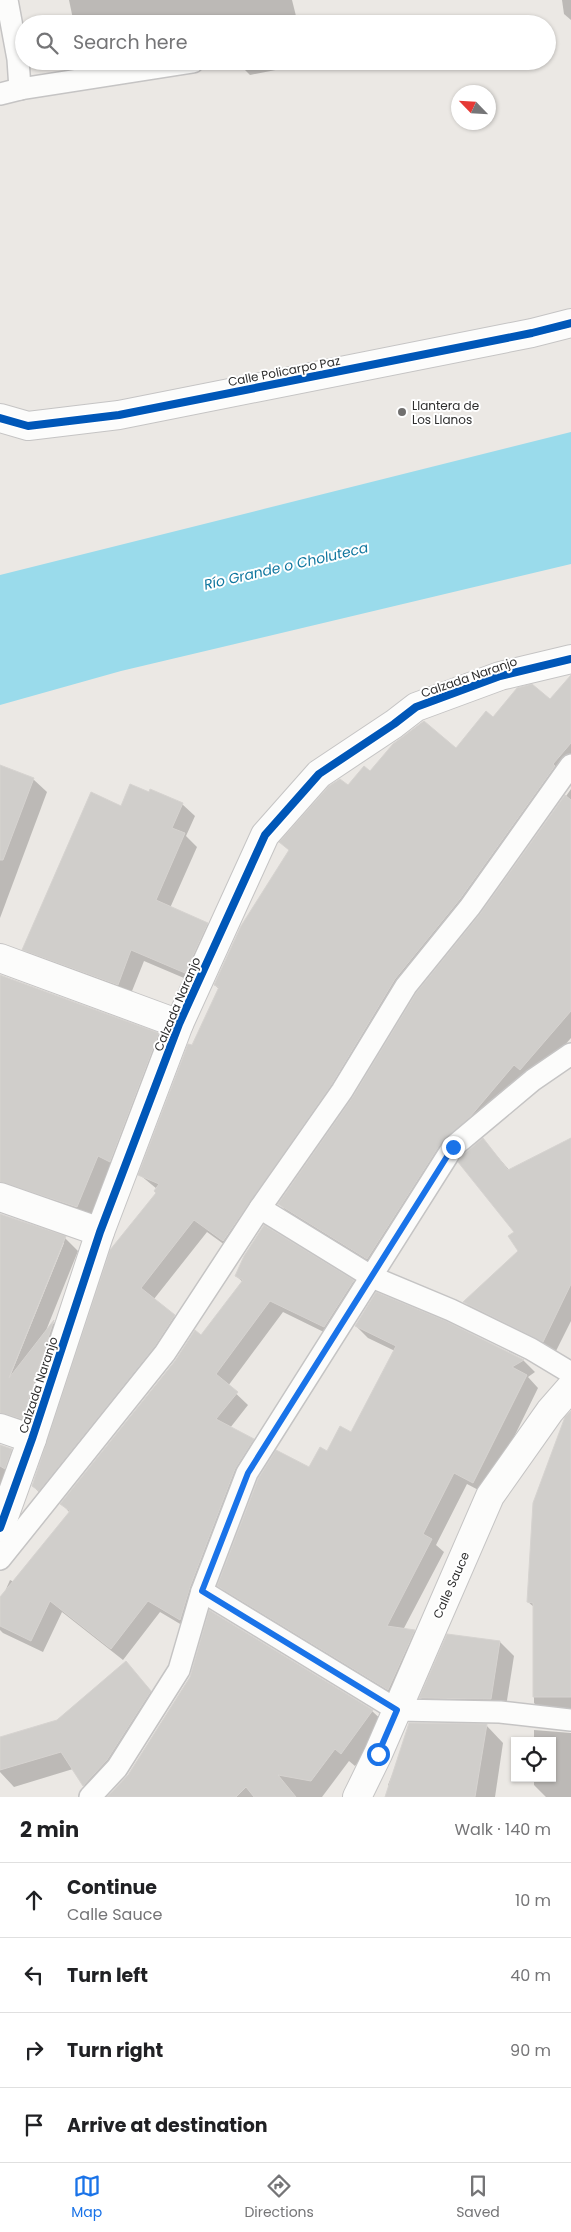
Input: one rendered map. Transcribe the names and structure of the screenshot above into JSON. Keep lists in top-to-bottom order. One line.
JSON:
{"streets":{"street":["Calle Policarpo Paz","Calzada Naranjo","Calle Sauce"]},"water":["Río Grande o Choluteca"],"places":["Llantera de Los Llanos"],"north":"top left","page":{"search":"Search here","heading":["2 min","Walk · 140 m"],"list":[["Continue","Calle Sauce","10 m"],["Turn left","40 m"],["Turn right","90 m"],"Arrive at destination"],"nav":["Map","Directions","Saved"]}}
